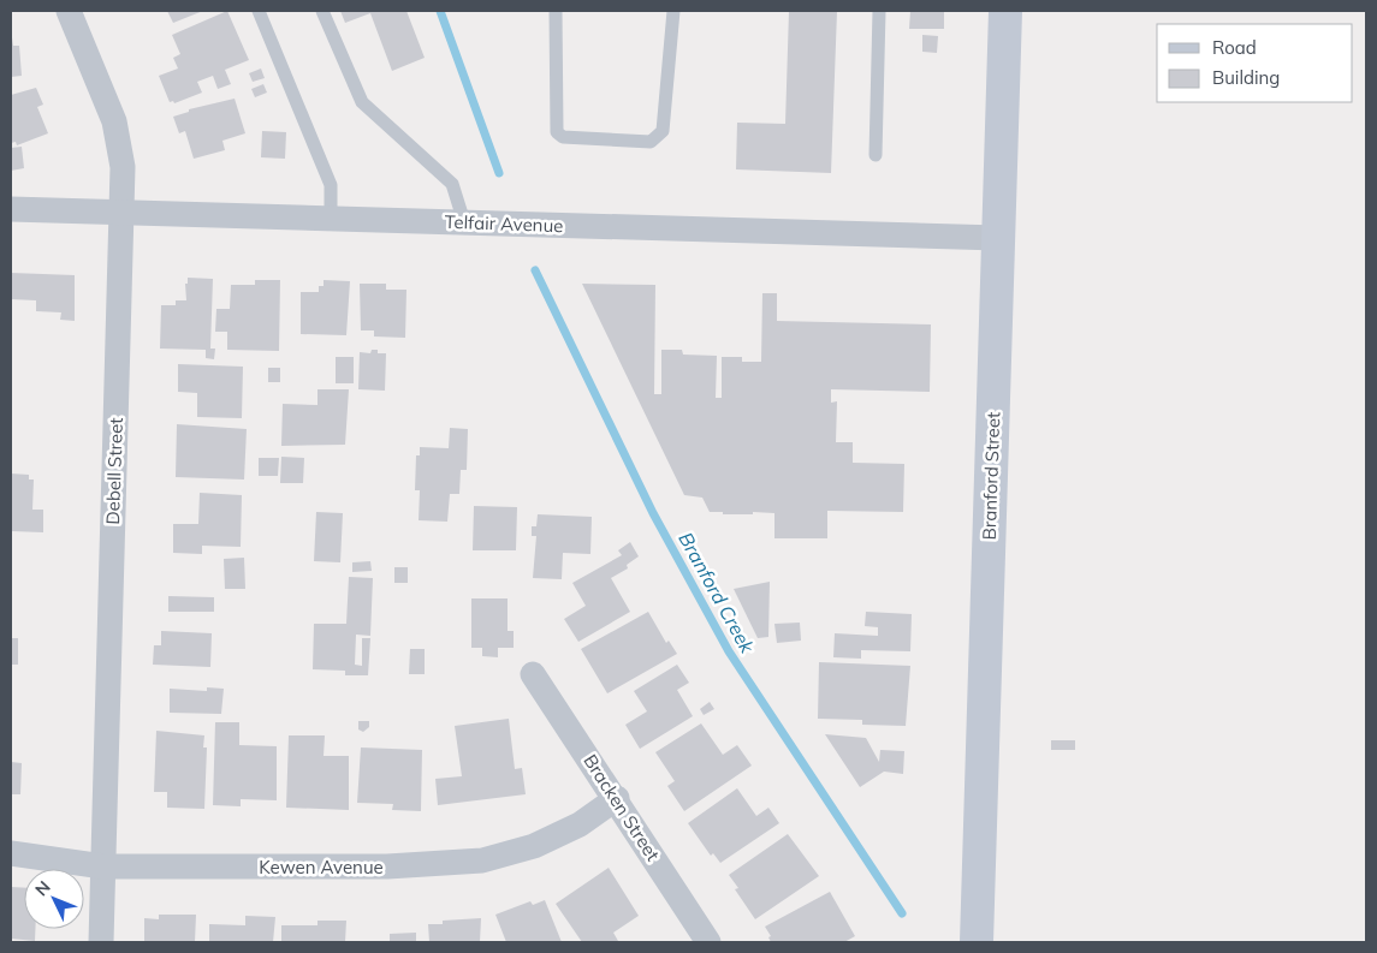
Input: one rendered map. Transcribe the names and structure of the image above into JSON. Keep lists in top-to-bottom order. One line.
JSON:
{"streets":{"main road":["Branford Street"],"street":["Telfair Avenue","Debell Street","Bracken Street","Kewen Avenue"]},"crossings":[["Telfair Avenue","Debell Street"],["Telfair Avenue","Branford Street"],["Debell Street","Kewen Avenue"],["Bracken Street","Kewen Avenue"]],"water":["Branford Creek"],"legend":["Road","Building"],"north":"top left"}
